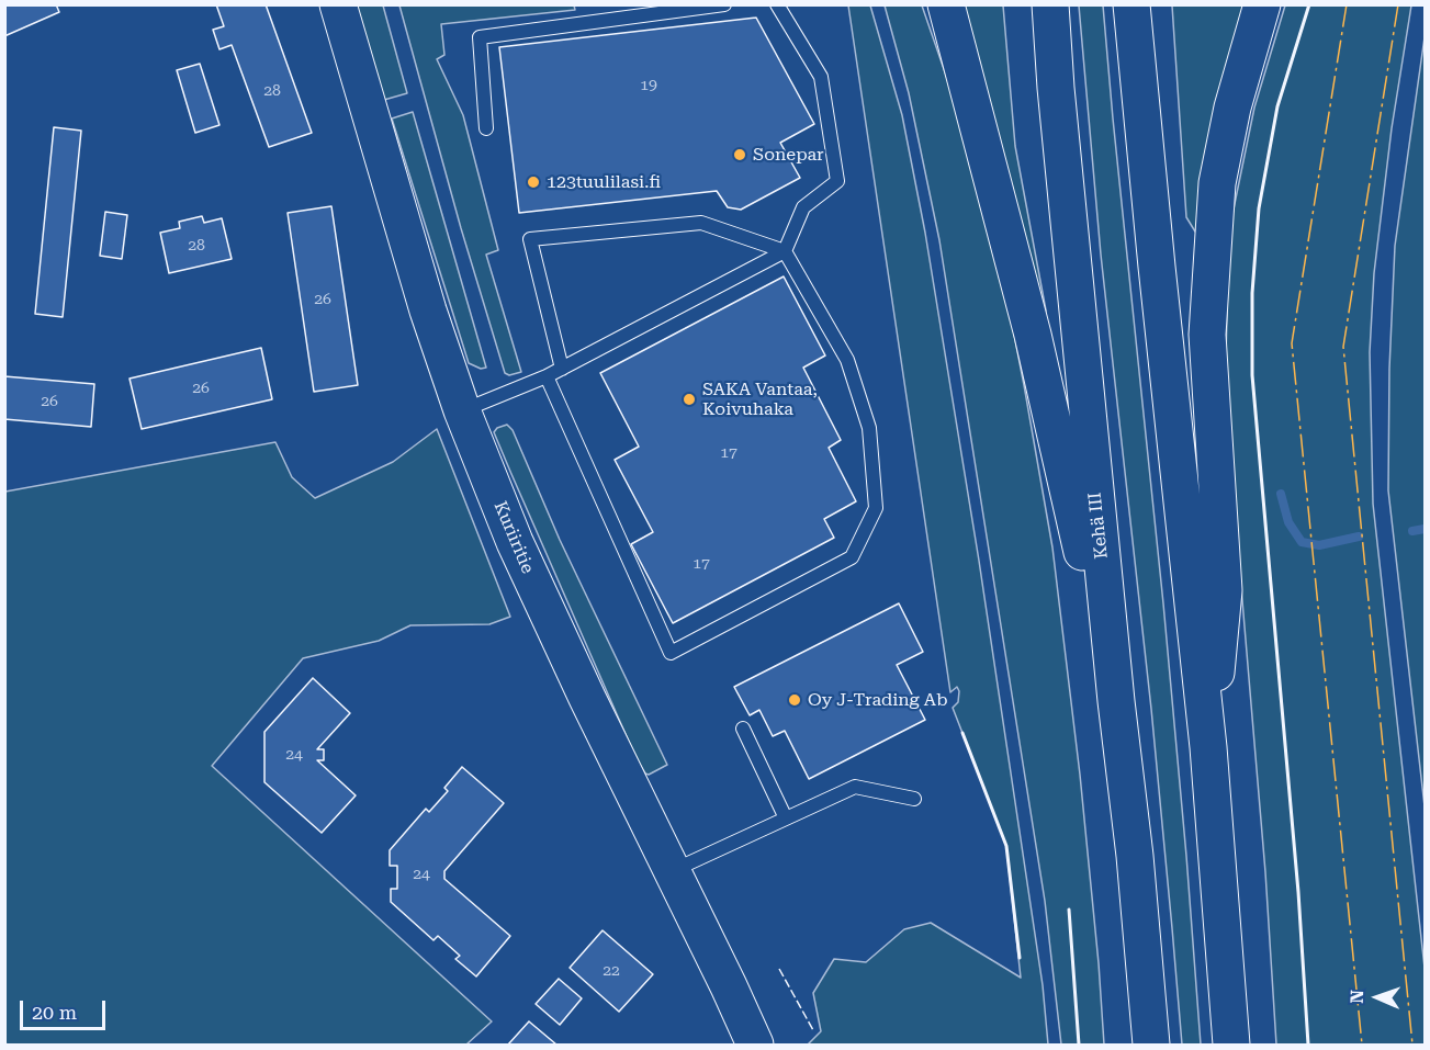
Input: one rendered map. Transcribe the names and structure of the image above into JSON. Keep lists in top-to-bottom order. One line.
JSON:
{"streets":{"main road":["Kehä III","Kuriiritie"]},"places":["Sonepar","123tuulilasi.fi","SAKA Vantaa, Koivuhaka","Oy J-Trading Ab"],"house_numbers":["19","28","28","26","26","26","17","17","24","24","22"],"scale_bar":"20 m","north":"left"}
